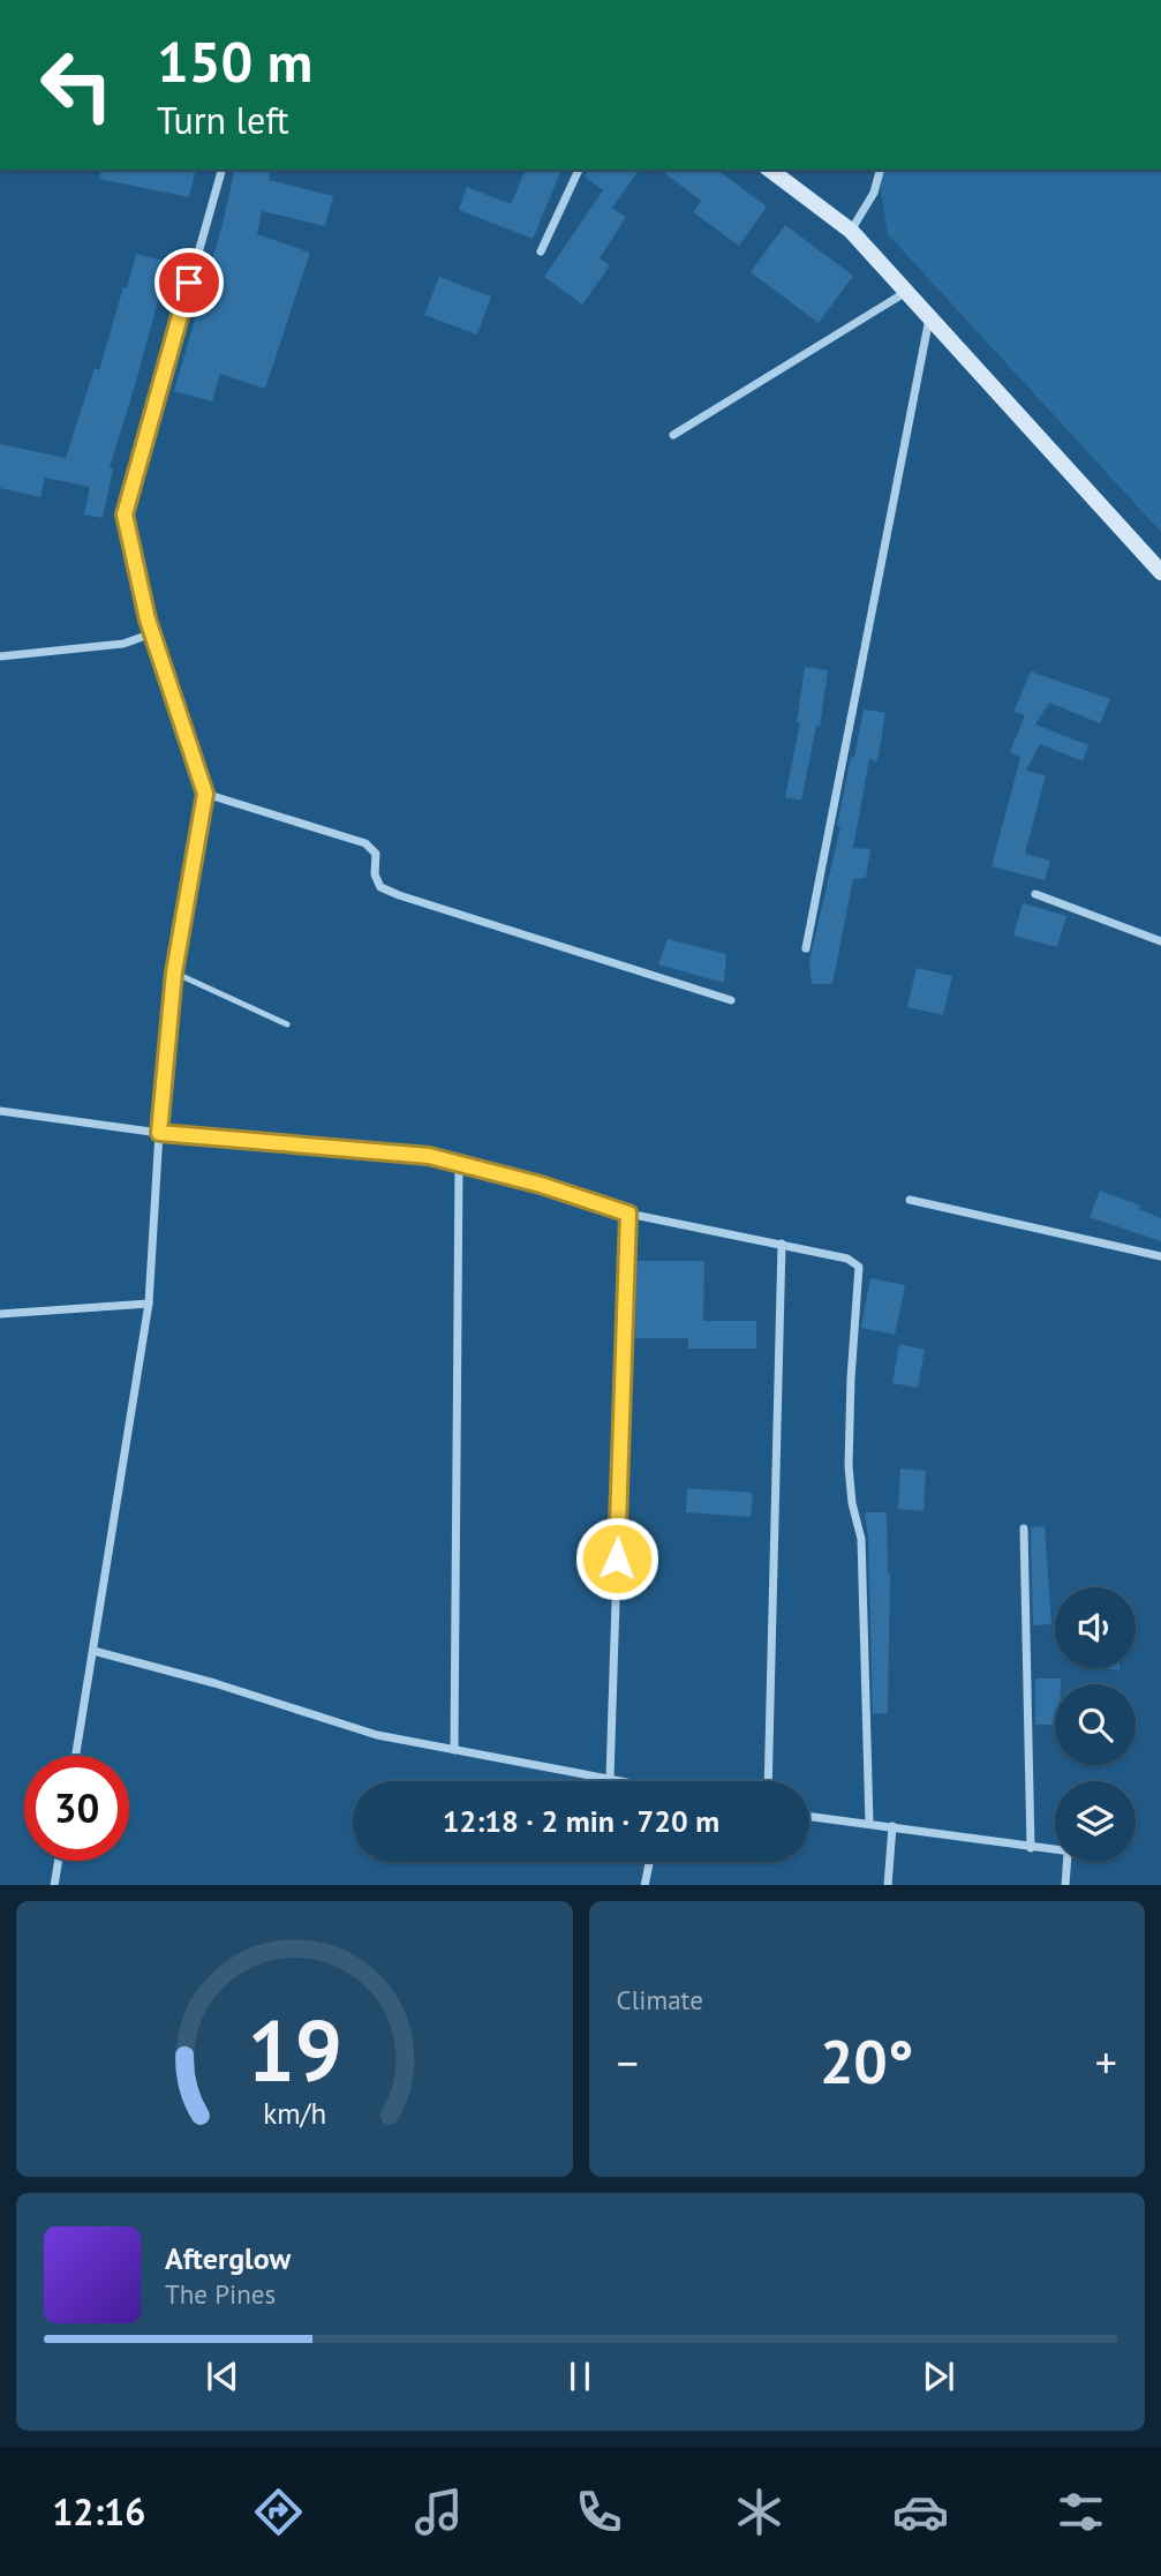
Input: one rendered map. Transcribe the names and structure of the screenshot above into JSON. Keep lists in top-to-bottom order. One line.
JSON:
{"page":{"turn":["150 m","Turn left"],"limit":"30","trip":"12:18 · 2 min · 720 m","tile":"Climate","heat":["−","20°","+"],"song":["Afterglow","The Pines"],"tabs":"12:16","gauge":["19","km/h"]}}
